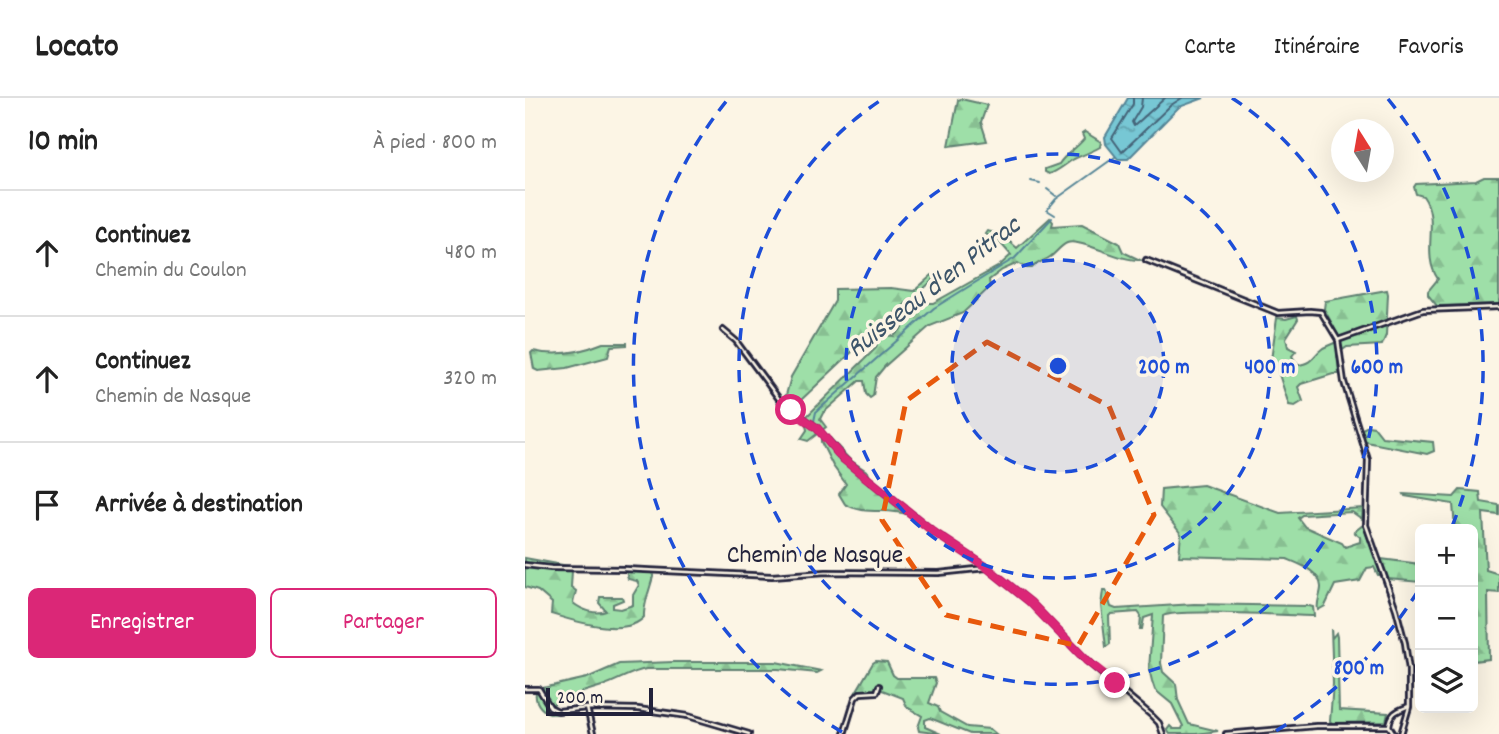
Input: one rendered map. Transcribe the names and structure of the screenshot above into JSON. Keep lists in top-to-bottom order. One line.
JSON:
{"streets":{"street":["Chemin de Nasque"]},"water":["Ruisseau d'en Pitrac"],"scale_bar":"200 m","north":"top","page":{"header":"Locato","nav":["Carte","Itinéraire","Favoris"],"heading":["10 min","À pied · 800 m"],"list":[["Continuez","Chemin du Coulon","480 m"],["Continuez","Chemin de Nasque","320 m"],"Arrivée à destination"],"map_buttons":["+","−"],"buttons":["Enregistrer","Partager"],"scale":"200 m"},"rings":["200 m","400 m","600 m","800 m"]}
